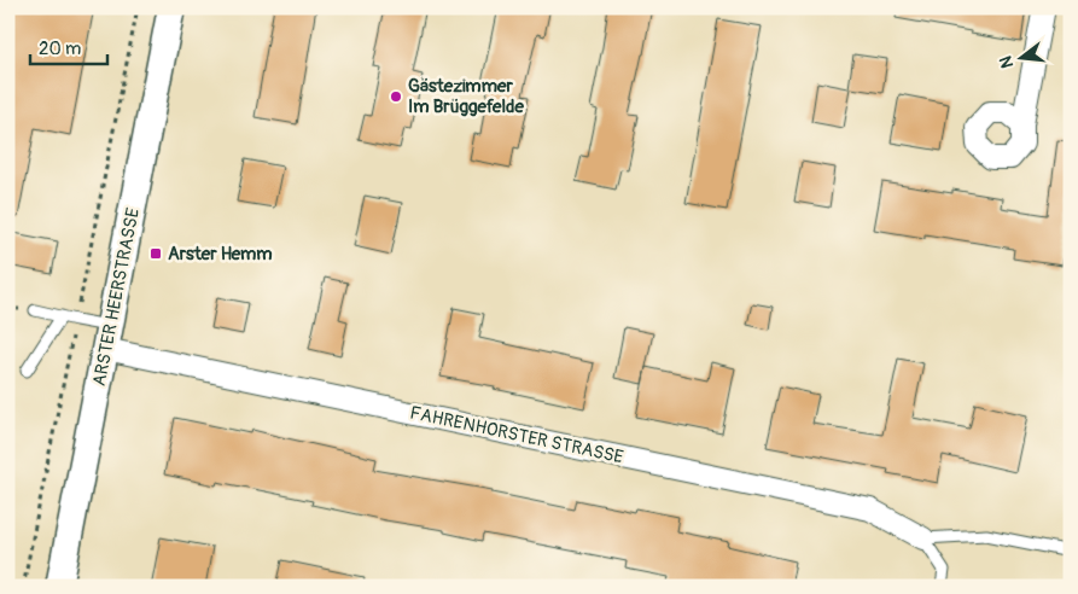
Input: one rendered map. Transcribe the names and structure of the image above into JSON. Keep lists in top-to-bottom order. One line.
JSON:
{"streets":{"street":["ARSTER HEERSTRASSE","FAHRENHORSTER STRASSE"]},"crossings":[["ARSTER HEERSTRASSE","FAHRENHORSTER STRASSE"]],"places":{"other":["Gästezimmer Im Brüggefelde"],"transit":["Arster Hemm"]},"scale_bar":"20 m","north":"left"}
